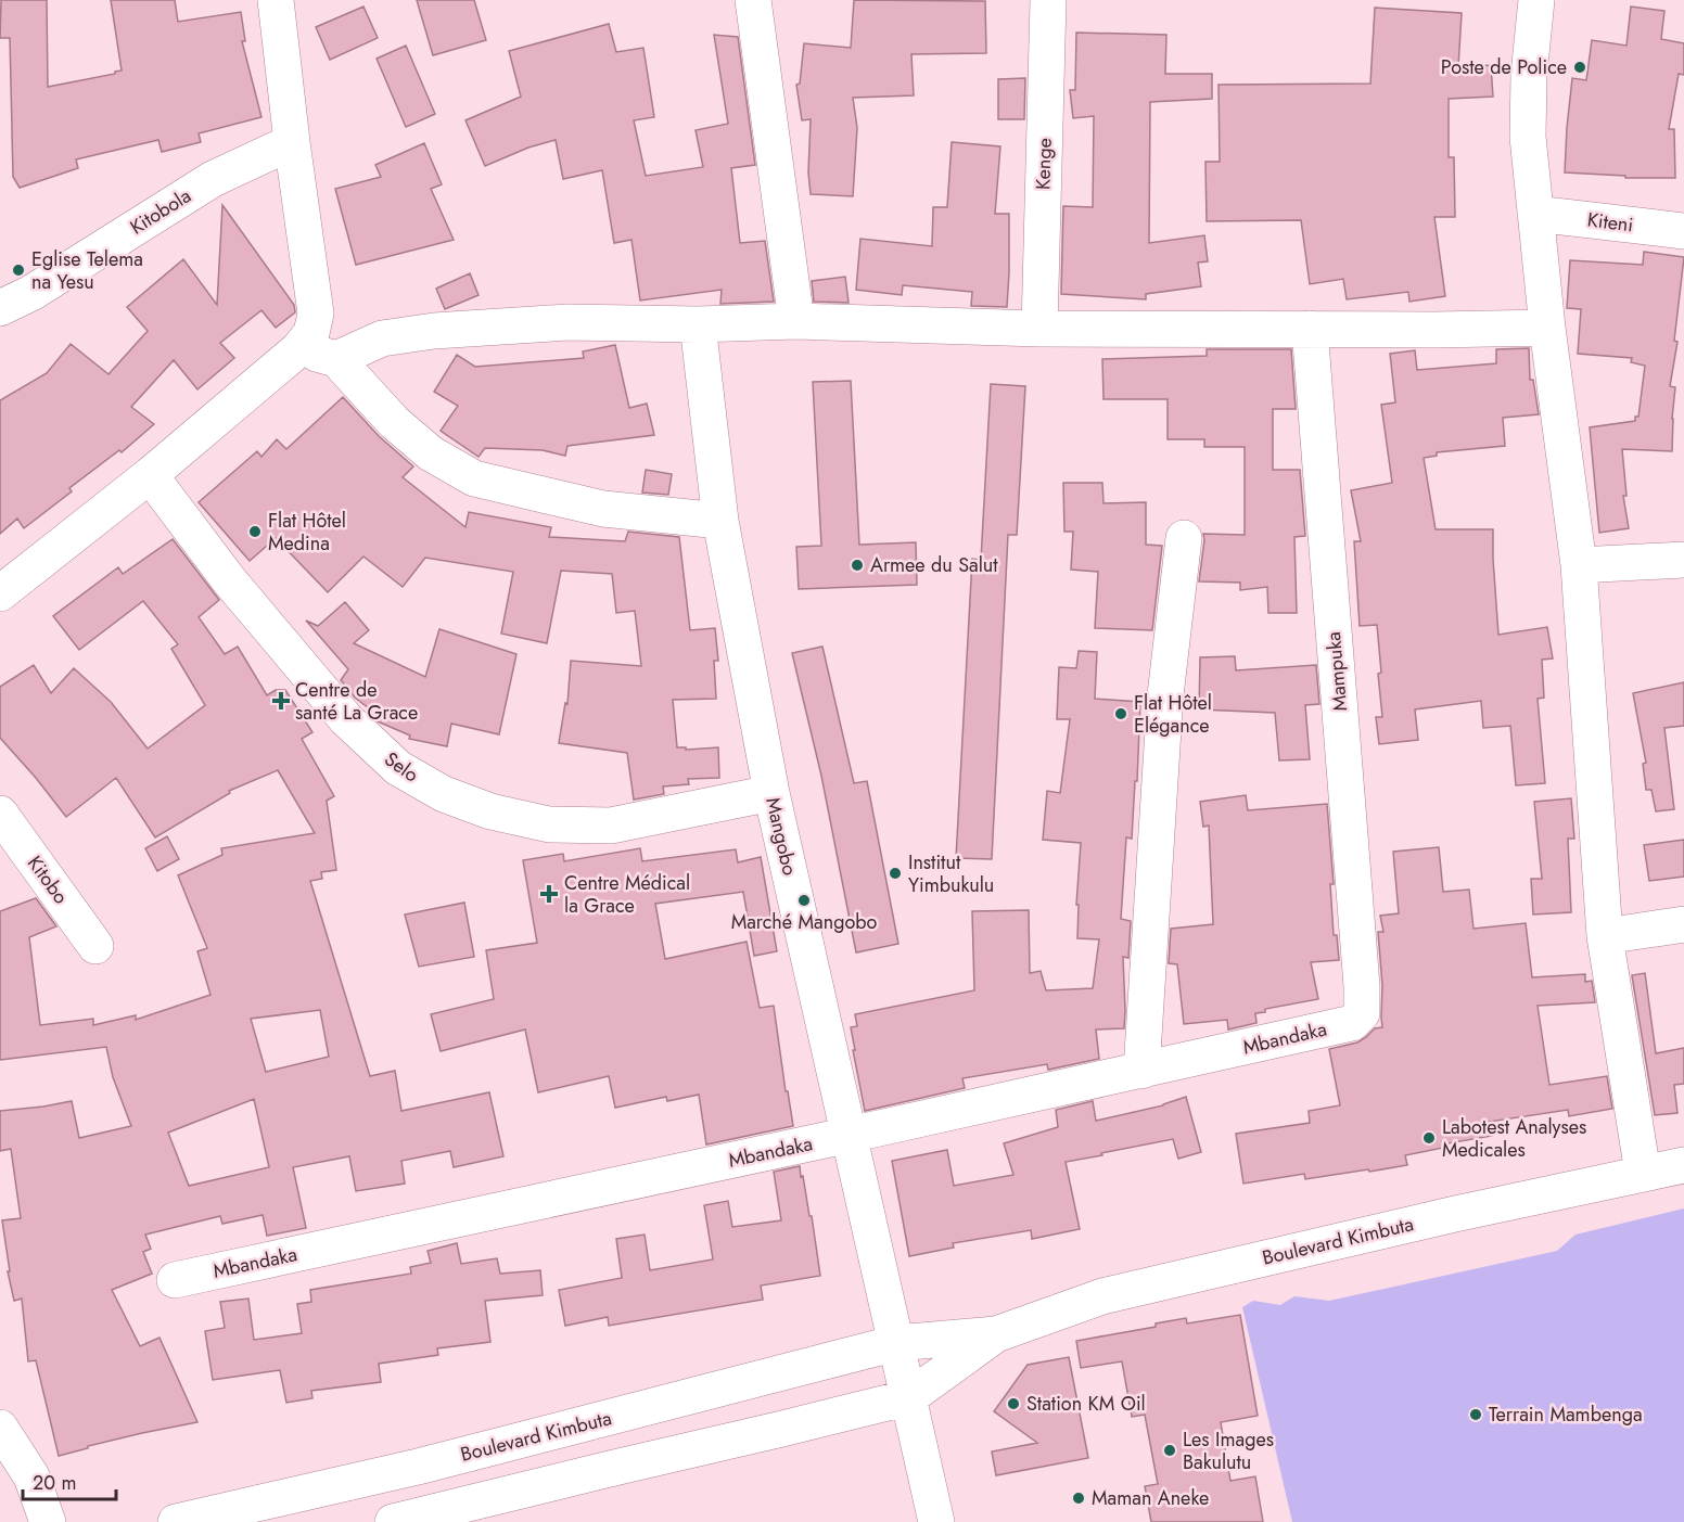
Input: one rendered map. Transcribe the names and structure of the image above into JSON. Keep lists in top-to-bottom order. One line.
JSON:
{"streets":{"street":["Kenge","Kitobola","Kiteni","Mampuka","Selo","Mangobo","Kitobo","Mbandaka","Boulevard Kimbuta"]},"crossings":[["Mampuka","Mbandaka"],["Selo","Mangobo"],["Mangobo","Mbandaka"],["Mangobo","Boulevard Kimbuta"]],"places":{"other":["Poste de Police","Eglise Telema na Yesu","Flat Hôtel Medina","Armee du Salut","Flat Hôtel Elégance","Institut Yimbukulu","Marché Mangobo","Labotest Analyses Medicales","Station KM Oil","Terrain Mambenga","Les Images Bakulutu","Maman Aneke"],"health":["Centre de santé La Grace","Centre Médical la Grace"]},"scale_bar":"20 m"}
